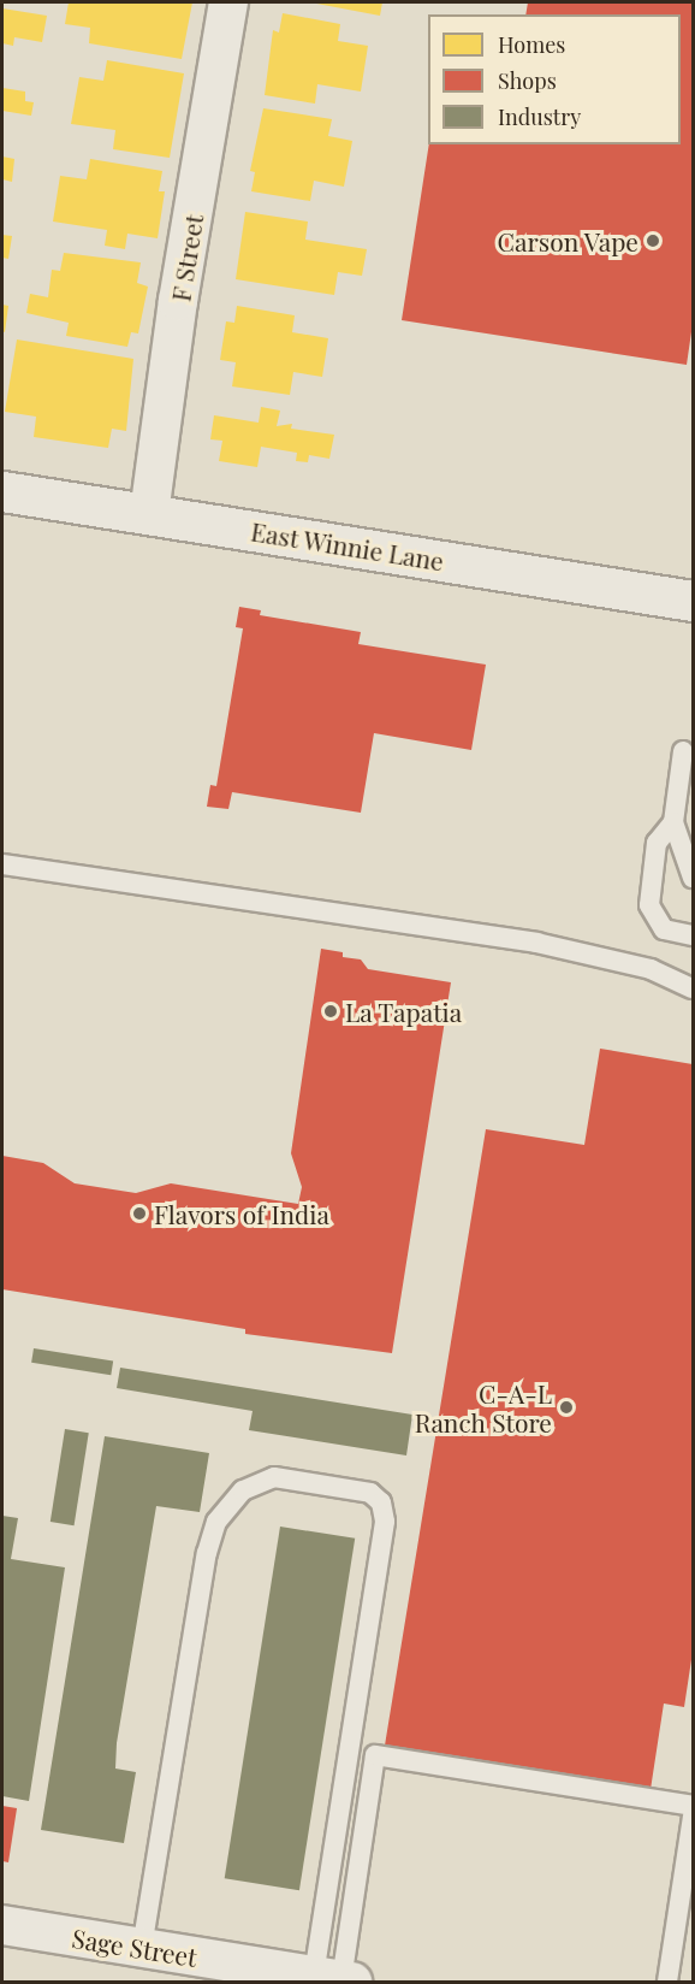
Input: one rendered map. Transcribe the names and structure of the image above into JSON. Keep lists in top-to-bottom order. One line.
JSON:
{"streets":{"street":["F Street","East Winnie Lane","Sage Street"]},"crossings":[["F Street","East Winnie Lane"]],"places":["Carson Vape","La Tapatia","Flavors of India","C-A-L Ranch Store"],"legend":["Homes","Shops","Industry"]}
